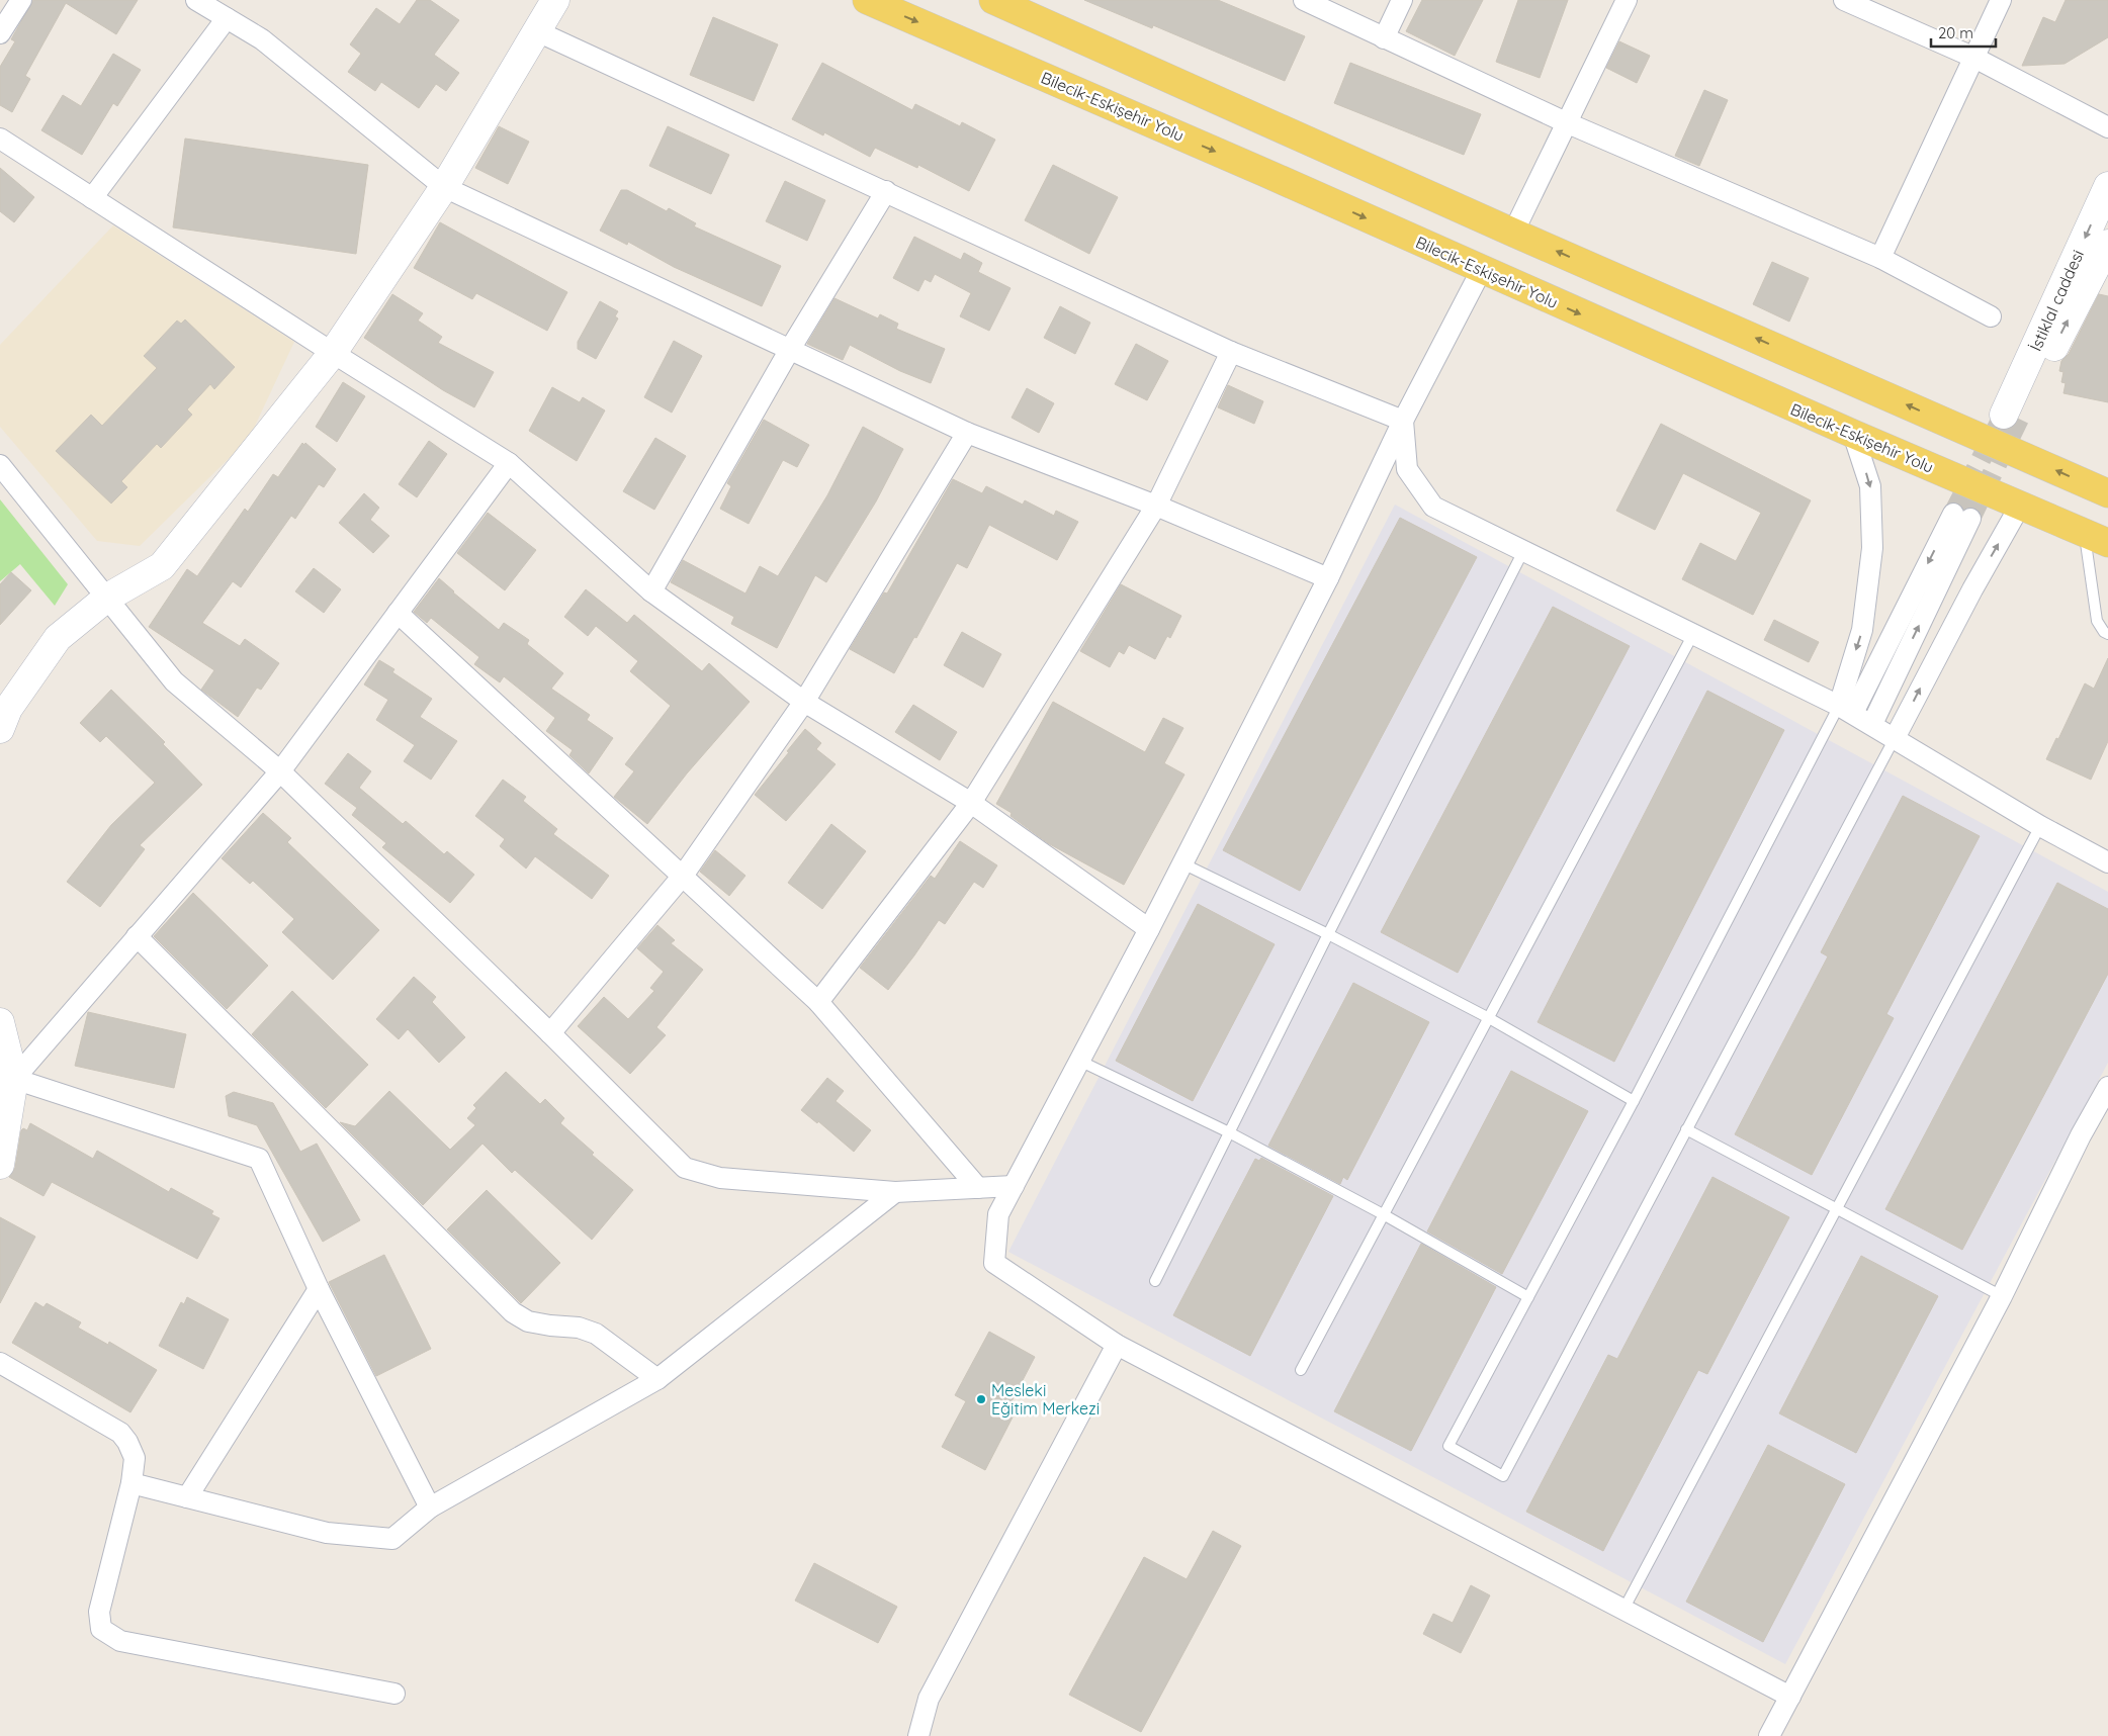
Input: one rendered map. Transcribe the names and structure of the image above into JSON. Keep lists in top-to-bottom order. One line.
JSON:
{"streets":{"main road":["Bilecik-Eskişehir Yolu"],"street":["İstiklal caddesi"]},"places":["Mesleki Eğitim Merkezi"],"scale_bar":"20 m"}
